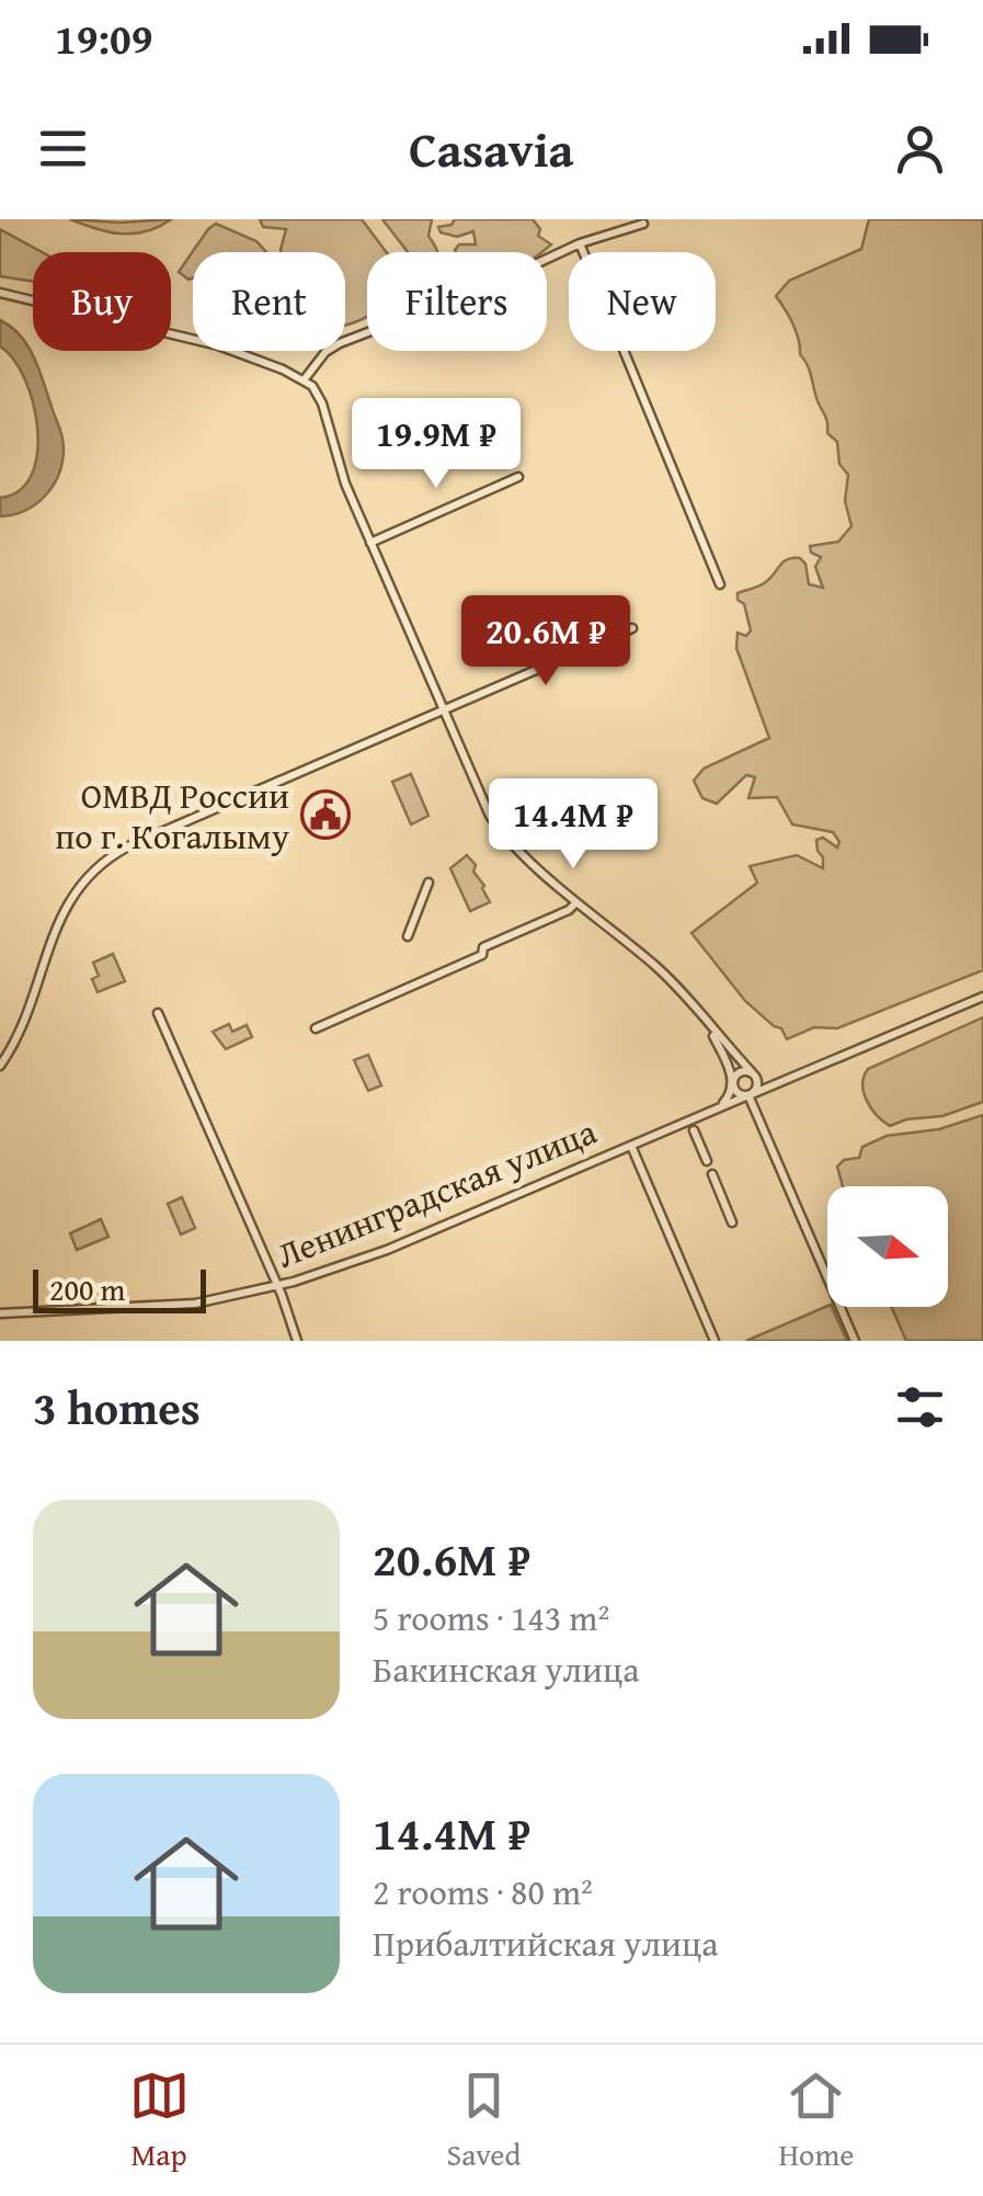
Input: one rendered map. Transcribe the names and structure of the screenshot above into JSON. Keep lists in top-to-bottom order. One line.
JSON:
{"streets":{"street":["Ленинградская улица"]},"places":{"public building":["ОМВД России по г. Когалыму"]},"scale_bar":"200 m","north":"right","page":{"status":"19:09","header":"Casavia","chip":["Buy","Rent","Filters","New"],"price":["19.9M ₽","20.6M ₽","14.4M ₽"],"scale":"200 m","heading":"3 homes","list":[{"name":"20.6M ₽","note":"5 rooms · 143 m² · Бакинская улица"},{"name":"14.4M ₽","note":"2 rooms · 80 m² · Прибалтийская улица"}],"tabs":["Map","Saved","Home"]}}
